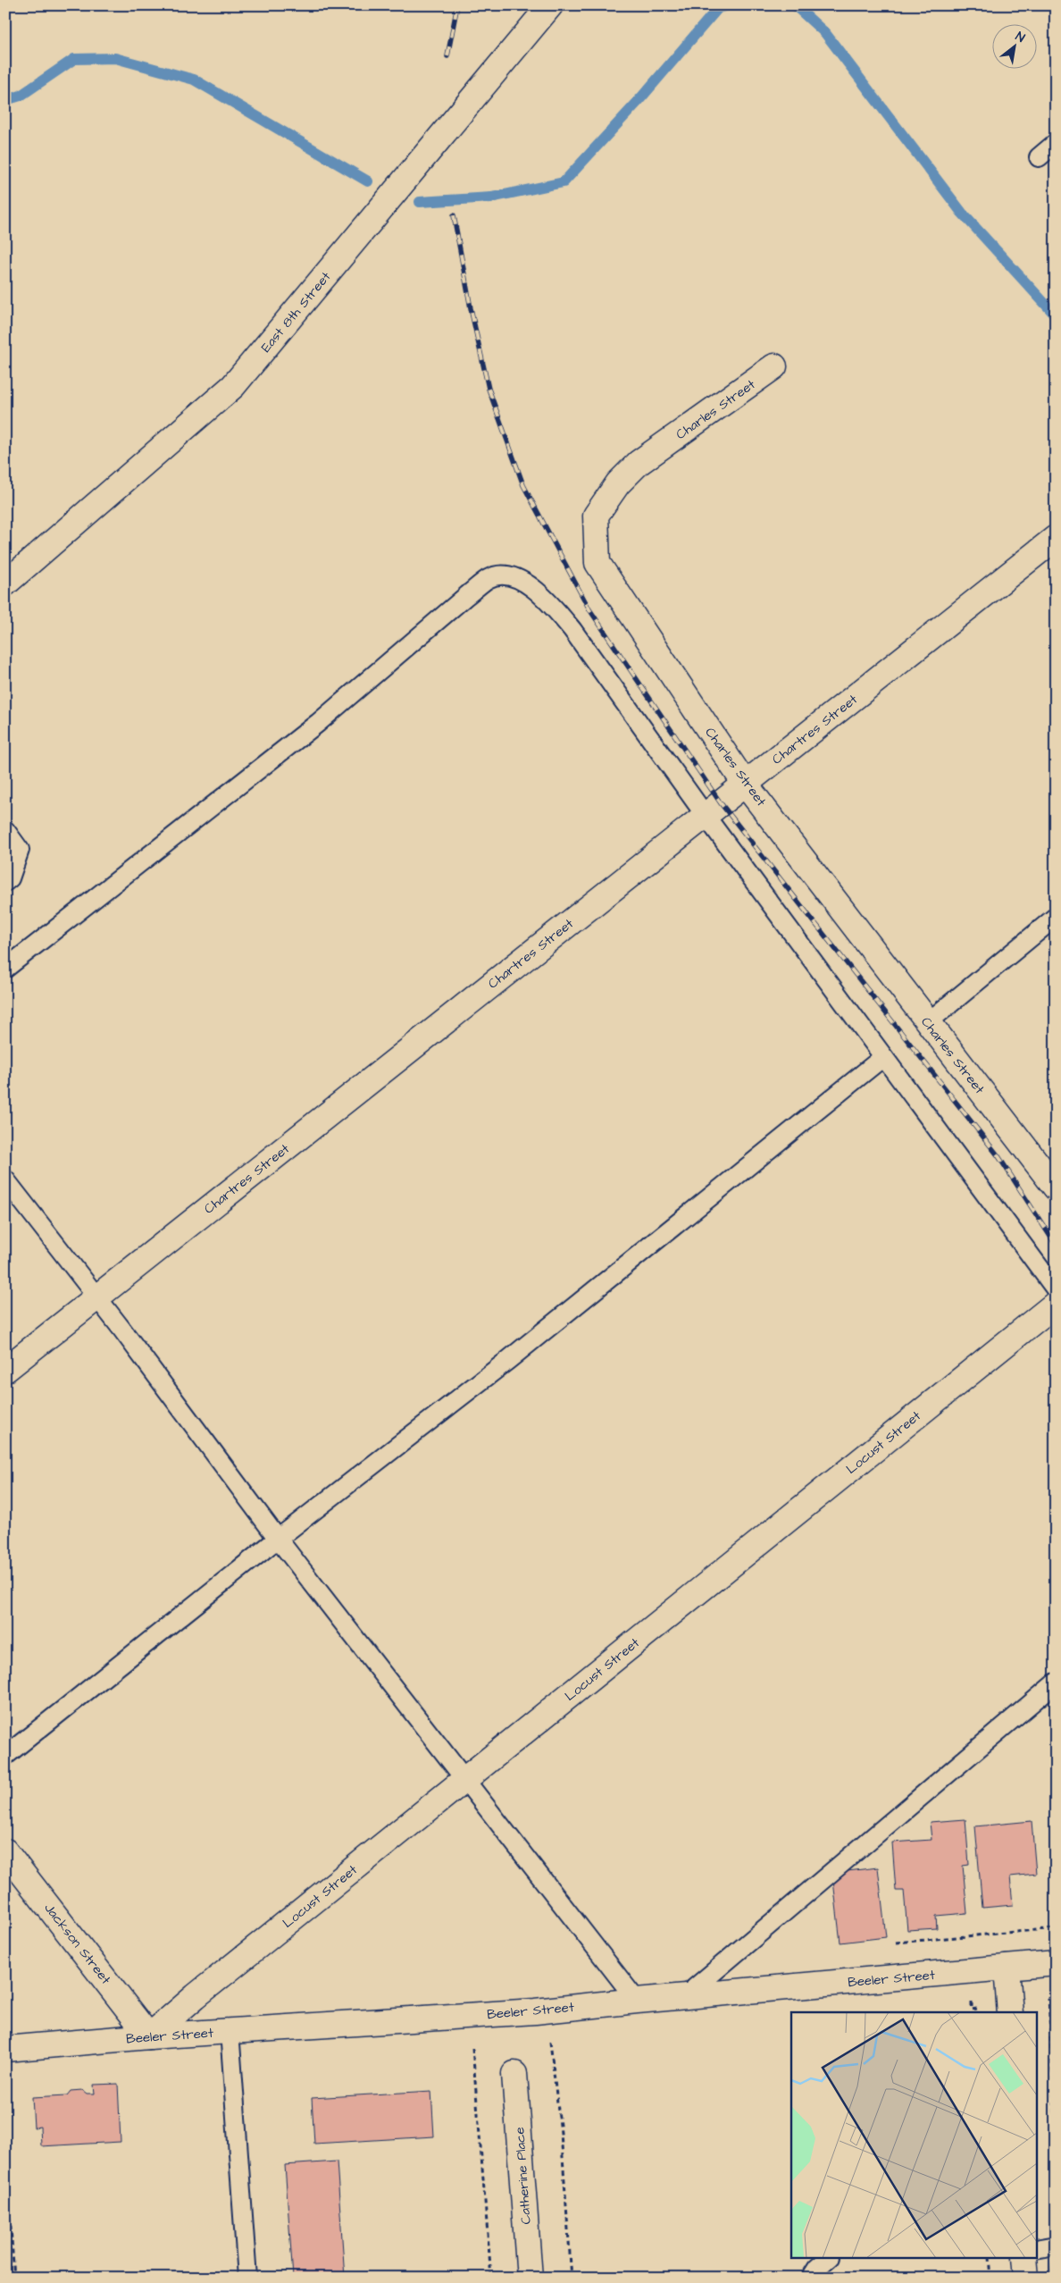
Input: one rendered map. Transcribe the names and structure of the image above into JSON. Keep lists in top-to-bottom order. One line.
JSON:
{"streets":{"street":["East 8th Street","Charles Street","Chartres Street","Locust Street","Jackson Street","Beeler Street","Catherine Place"]},"crossings":[["Charles Street","Chartres Street"],["Locust Street","Jackson Street"],["Locust Street","Beeler Street"],["Jackson Street","Beeler Street"]],"north":"top right"}
